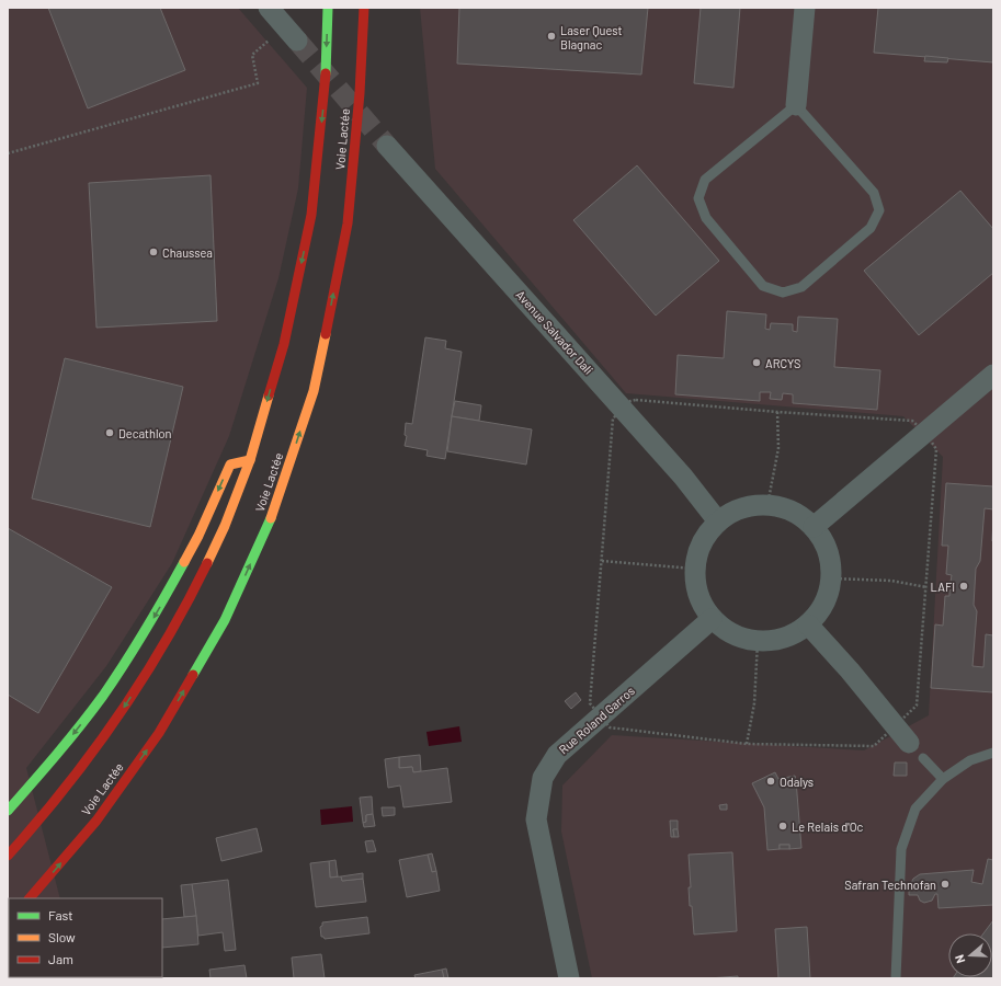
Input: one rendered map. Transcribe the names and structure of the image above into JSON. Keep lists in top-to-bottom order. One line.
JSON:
{"streets":{"highway":["Voie Lactée"],"street":["Avenue Salvador Dali","Rue Roland Garros"]},"crossings":[["Avenue Salvador Dali","Rue Roland Garros"]],"places":["Laser Quest Blagnac","Chaussea","ARCYS","Decathlon","LAFI","Odalys","Le Relais d'Oc","Safran Technofan"],"legend":["Fast","Slow","Jam"],"north":"left"}
